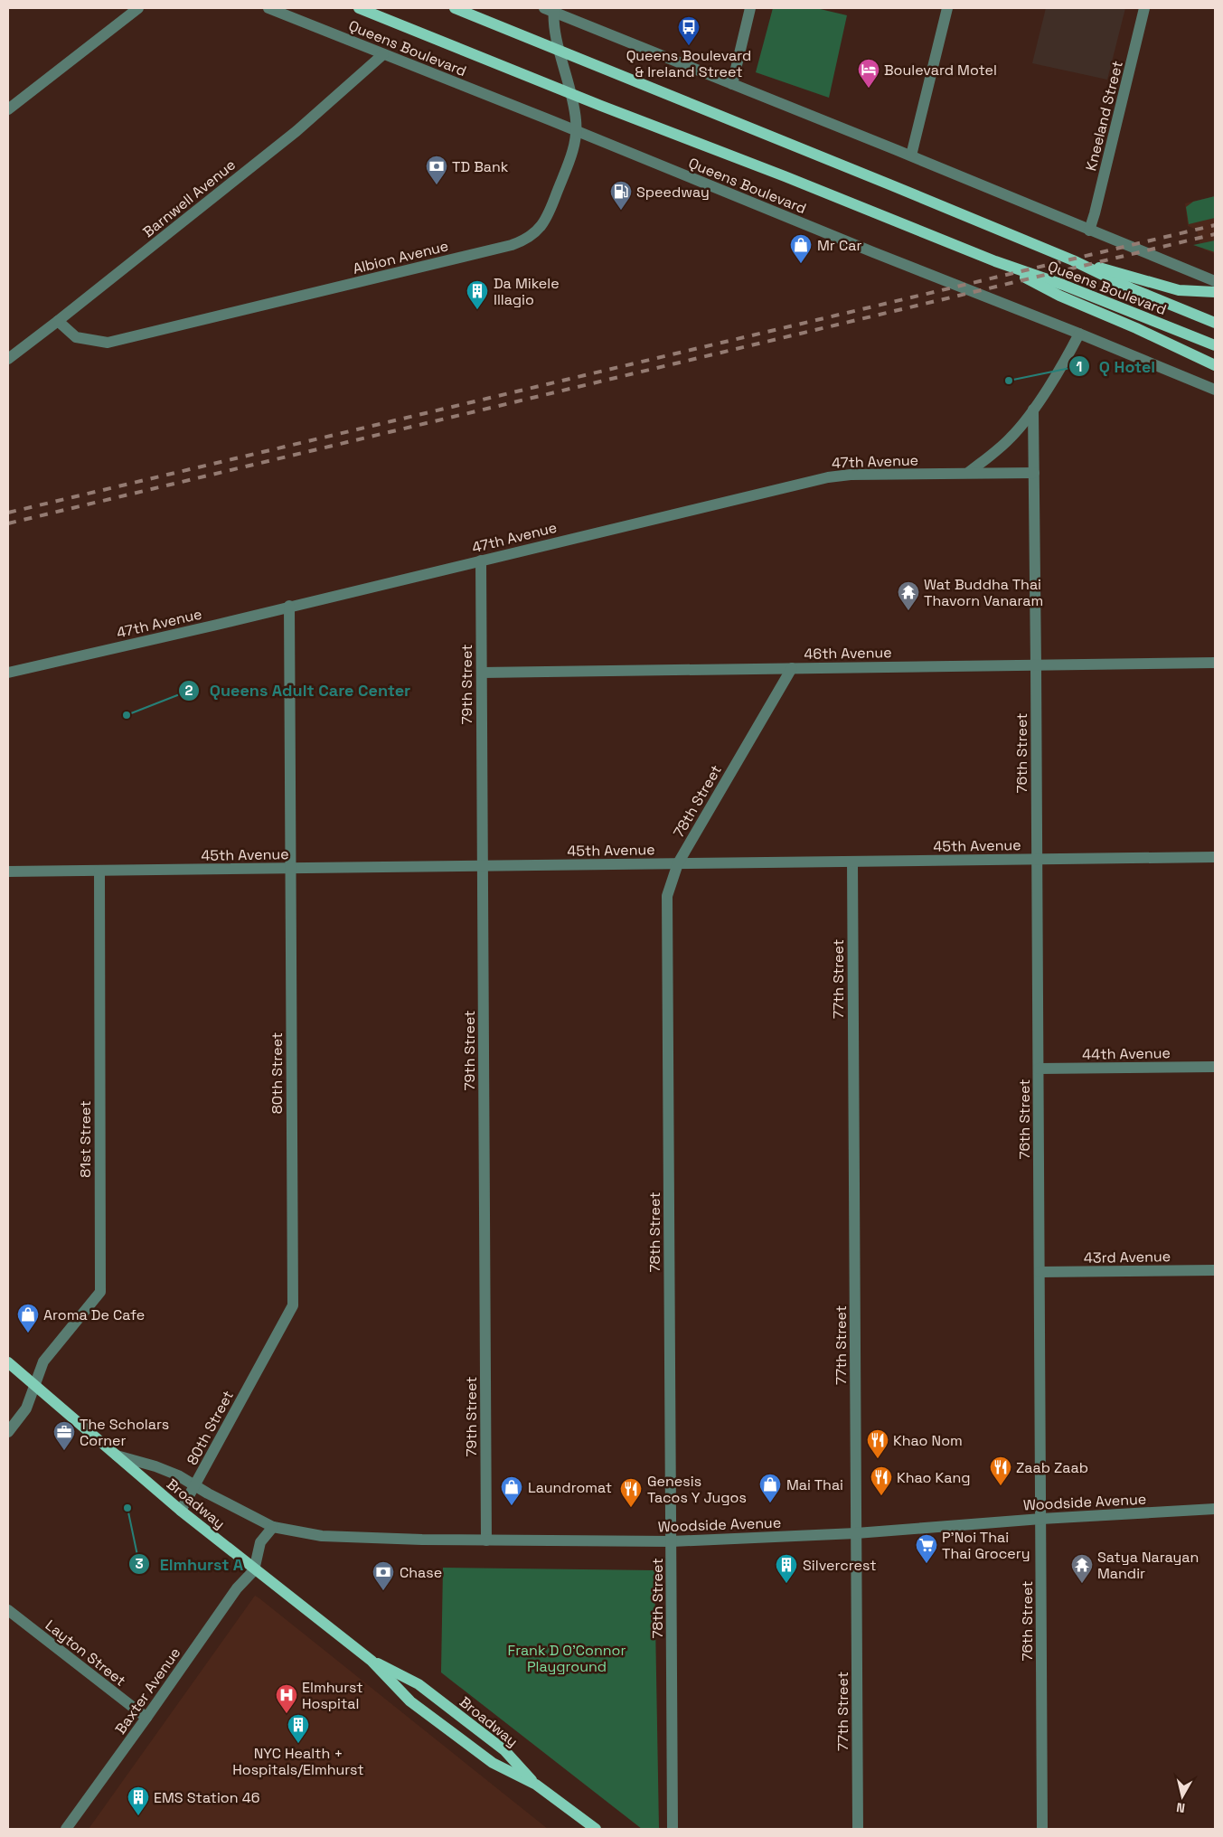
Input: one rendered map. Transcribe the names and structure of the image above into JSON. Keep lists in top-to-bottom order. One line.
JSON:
{"streets":{"main road":["Queens Boulevard","Broadway"],"street":["Kneeland Street","Barnwell Avenue","Albion Avenue","47th Avenue","46th Avenue","79th Street","76th Street","78th Street","45th Avenue","77th Street","44th Avenue","80th Street","81st Street","43rd Avenue","Woodside Avenue","Layton Street","Baxter Avenue"]},"crossings":[["Queens Boulevard","Barnwell Avenue"],["Queens Boulevard","Albion Avenue"],["Barnwell Avenue","Albion Avenue"],["47th Avenue","79th Street"],["47th Avenue","76th Street"],["47th Avenue","80th Street"],["46th Avenue","79th Street"],["46th Avenue","76th Street"],["46th Avenue","78th Street"],["79th Street","45th Avenue"],["79th Street","Woodside Avenue"],["76th Street","45th Avenue"],["76th Street","44th Avenue"],["76th Street","43rd Avenue"],["76th Street","Woodside Avenue"],["78th Street","45th Avenue"],["78th Street","Woodside Avenue"],["45th Avenue","77th Street"],["45th Avenue","80th Street"],["45th Avenue","81st Street"],["77th Street","Woodside Avenue"],["80th Street","Woodside Avenue"],["80th Street","Broadway"],["81st Street","Broadway"],["Woodside Avenue","Broadway"],["Broadway","Baxter Avenue"],["Layton Street","Baxter Avenue"]],"parks":["Frank D O'Connor Playground"],"places":{"bus stop":["Queens Boulevard & Ireland Street"],"hotel":["Boulevard Motel"],"bank":["TD Bank","Chase"],"fuel station":["Speedway"],"shop":["Mr Car","Aroma De Cafe","Mai Thai","Laundromat"],"building":["Da Mikele Illagio","Silvercrest","NYC Health + Hospitals/Elmhurst","EMS Station 46"],"other":["Q Hotel","Queens Adult Care Center","Elmhurst A"],"temple":["Wat Buddha Thai Thavorn Vanaram","Satya Narayan Mandir"],"office":["The Scholars Corner"],"restaurant":["Khao Nom","Zaab Zaab","Khao Kang","Genesis Tacos Y Jugos"],"supermarket":["P'Noi Thai Thai Grocery"],"hospital":["Elmhurst Hospital"]},"north":"bottom"}
